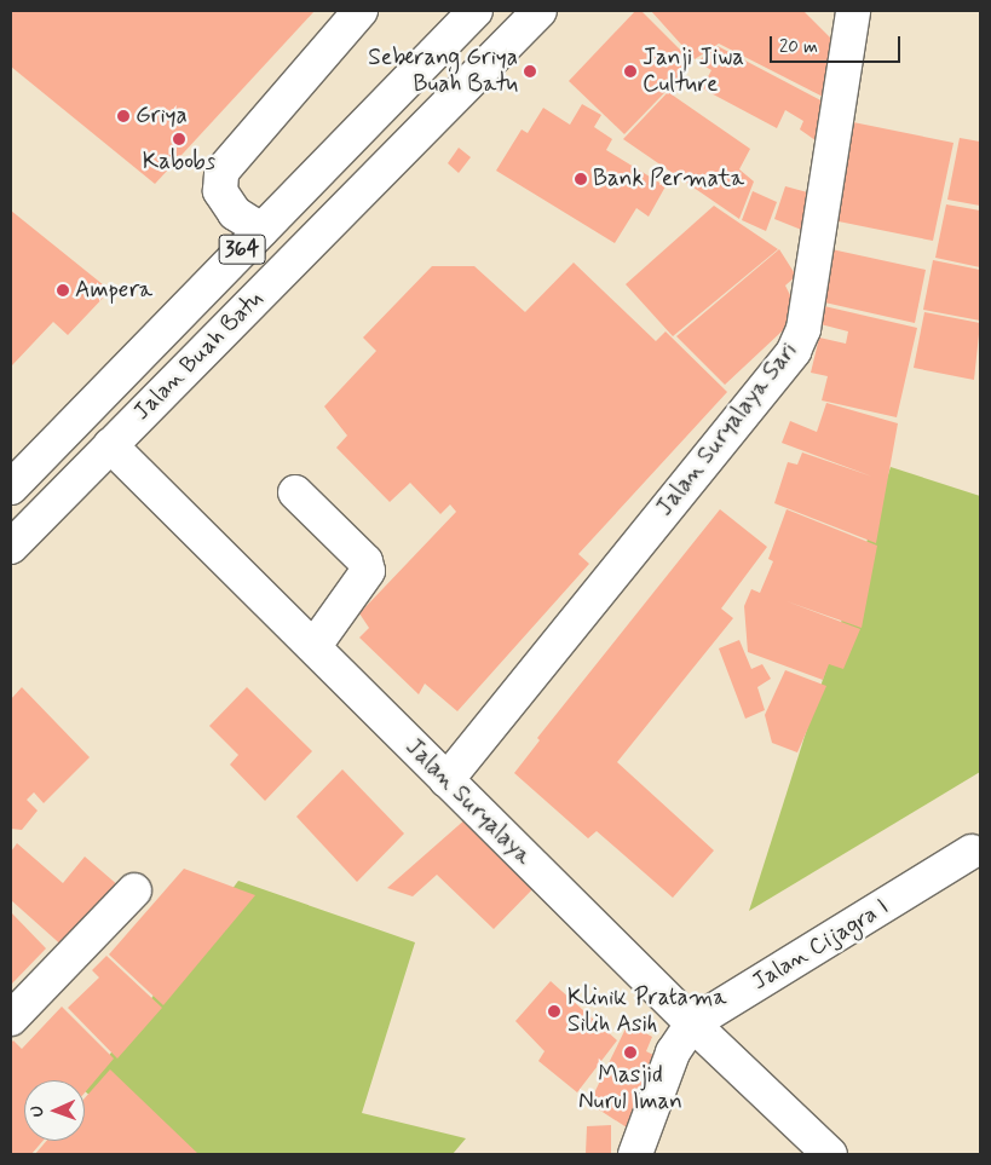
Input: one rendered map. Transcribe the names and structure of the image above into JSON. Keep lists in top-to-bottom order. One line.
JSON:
{"streets":{"street":["364","Jalan Buah Batu","Jalan Suryalaya Sari","Jalan Suryalaya","Jalan Cijagra I"]},"crossings":[["Jalan Buah Batu","Jalan Suryalaya"],["Jalan Suryalaya Sari","Jalan Suryalaya"],["Jalan Suryalaya","Jalan Cijagra I"]],"places":["Seberang Griya Buah Batu","Janji Jiwa Culture","Griya","Kabobs","Bank Permata","Ampera","Klinik Pratama Silih Asih","Masjid Nurul Iman"],"scale_bar":"20 m","north":"left"}
